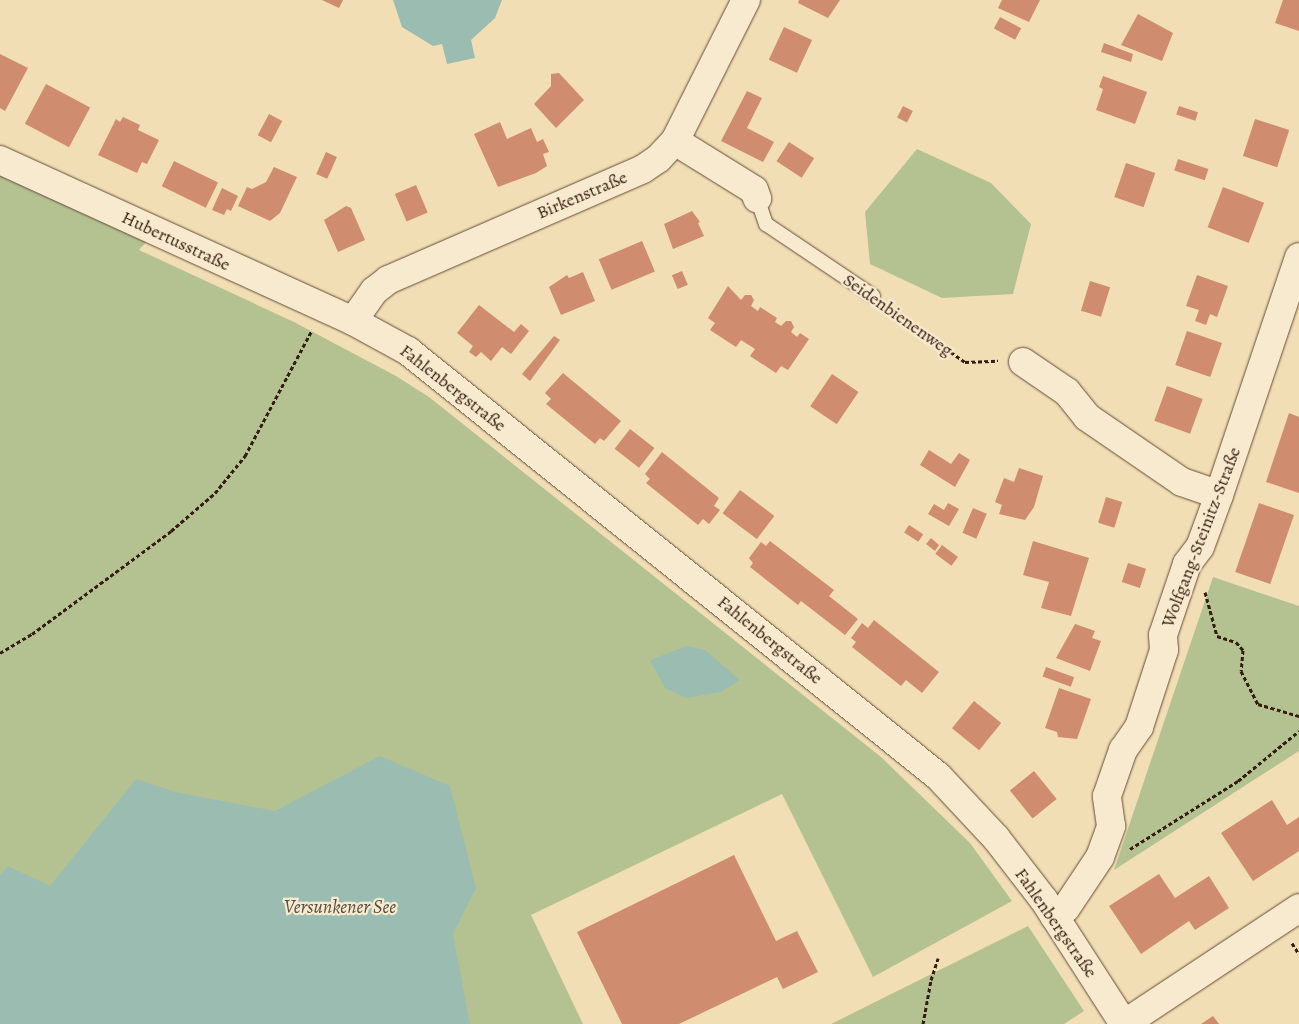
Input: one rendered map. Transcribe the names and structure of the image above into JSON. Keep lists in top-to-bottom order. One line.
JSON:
{"streets":{"street":["Birkenstraße","Hubertusstraße","Seidenbienenweg","Fahlenbergstraße","Wolfgang-Steinitz-Straße"]},"crossings":[["Birkenstraße","Hubertusstraße"],["Birkenstraße","Seidenbienenweg"],["Birkenstraße","Fahlenbergstraße"],["Hubertusstraße","Fahlenbergstraße"],["Fahlenbergstraße","Wolfgang-Steinitz-Straße"]],"water":["Versunkener See"]}
